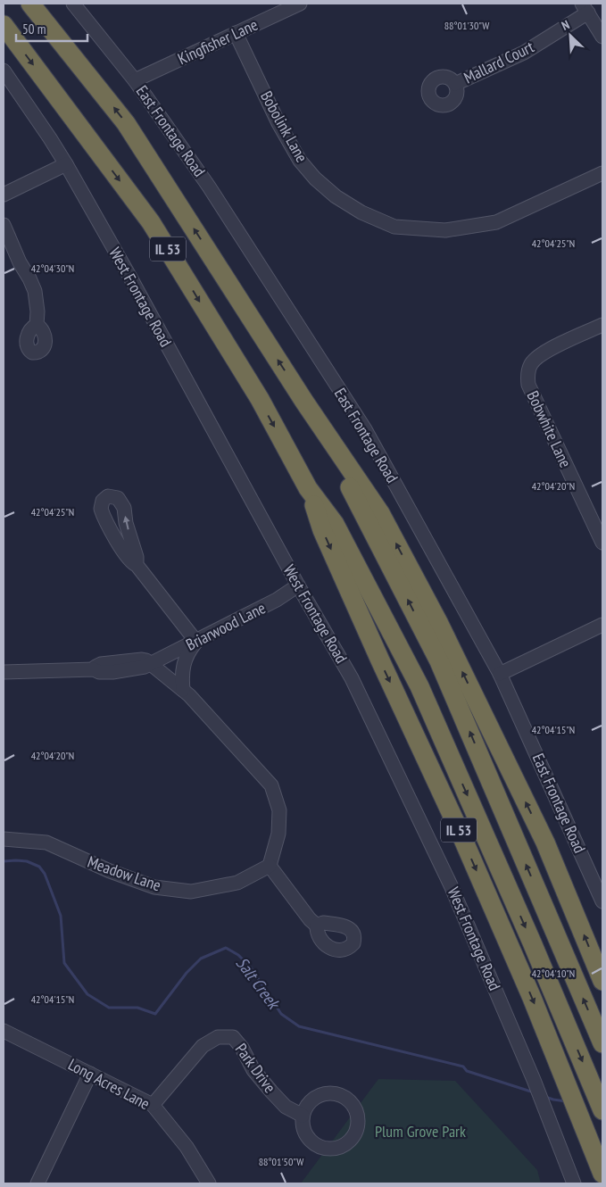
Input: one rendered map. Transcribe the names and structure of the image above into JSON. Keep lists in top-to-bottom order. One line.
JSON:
{"streets":{"highway":["IL 53"],"street":["Kingfisher Lane","Mallard Court","Bobolink Lane","East Frontage Road","West Frontage Road","Bobwhite Lane","Briarwood Lane","Meadow Lane","Park Drive","Long Acres Lane"]},"crossings":[["Kingfisher Lane","Bobolink Lane"],["Kingfisher Lane","East Frontage Road"],["West Frontage Road","Briarwood Lane"],["Park Drive","Long Acres Lane"]],"water":["Salt Creek"],"parks":["Plum Grove Park"],"scale_bar":"50 m","north":"top left","coordinates":["88°01'30\"W","42°04'25\"N","42°04'30\"N","42°04'20\"N","42°04'15\"N","42°04'10\"N","88°01'50\"W"]}
